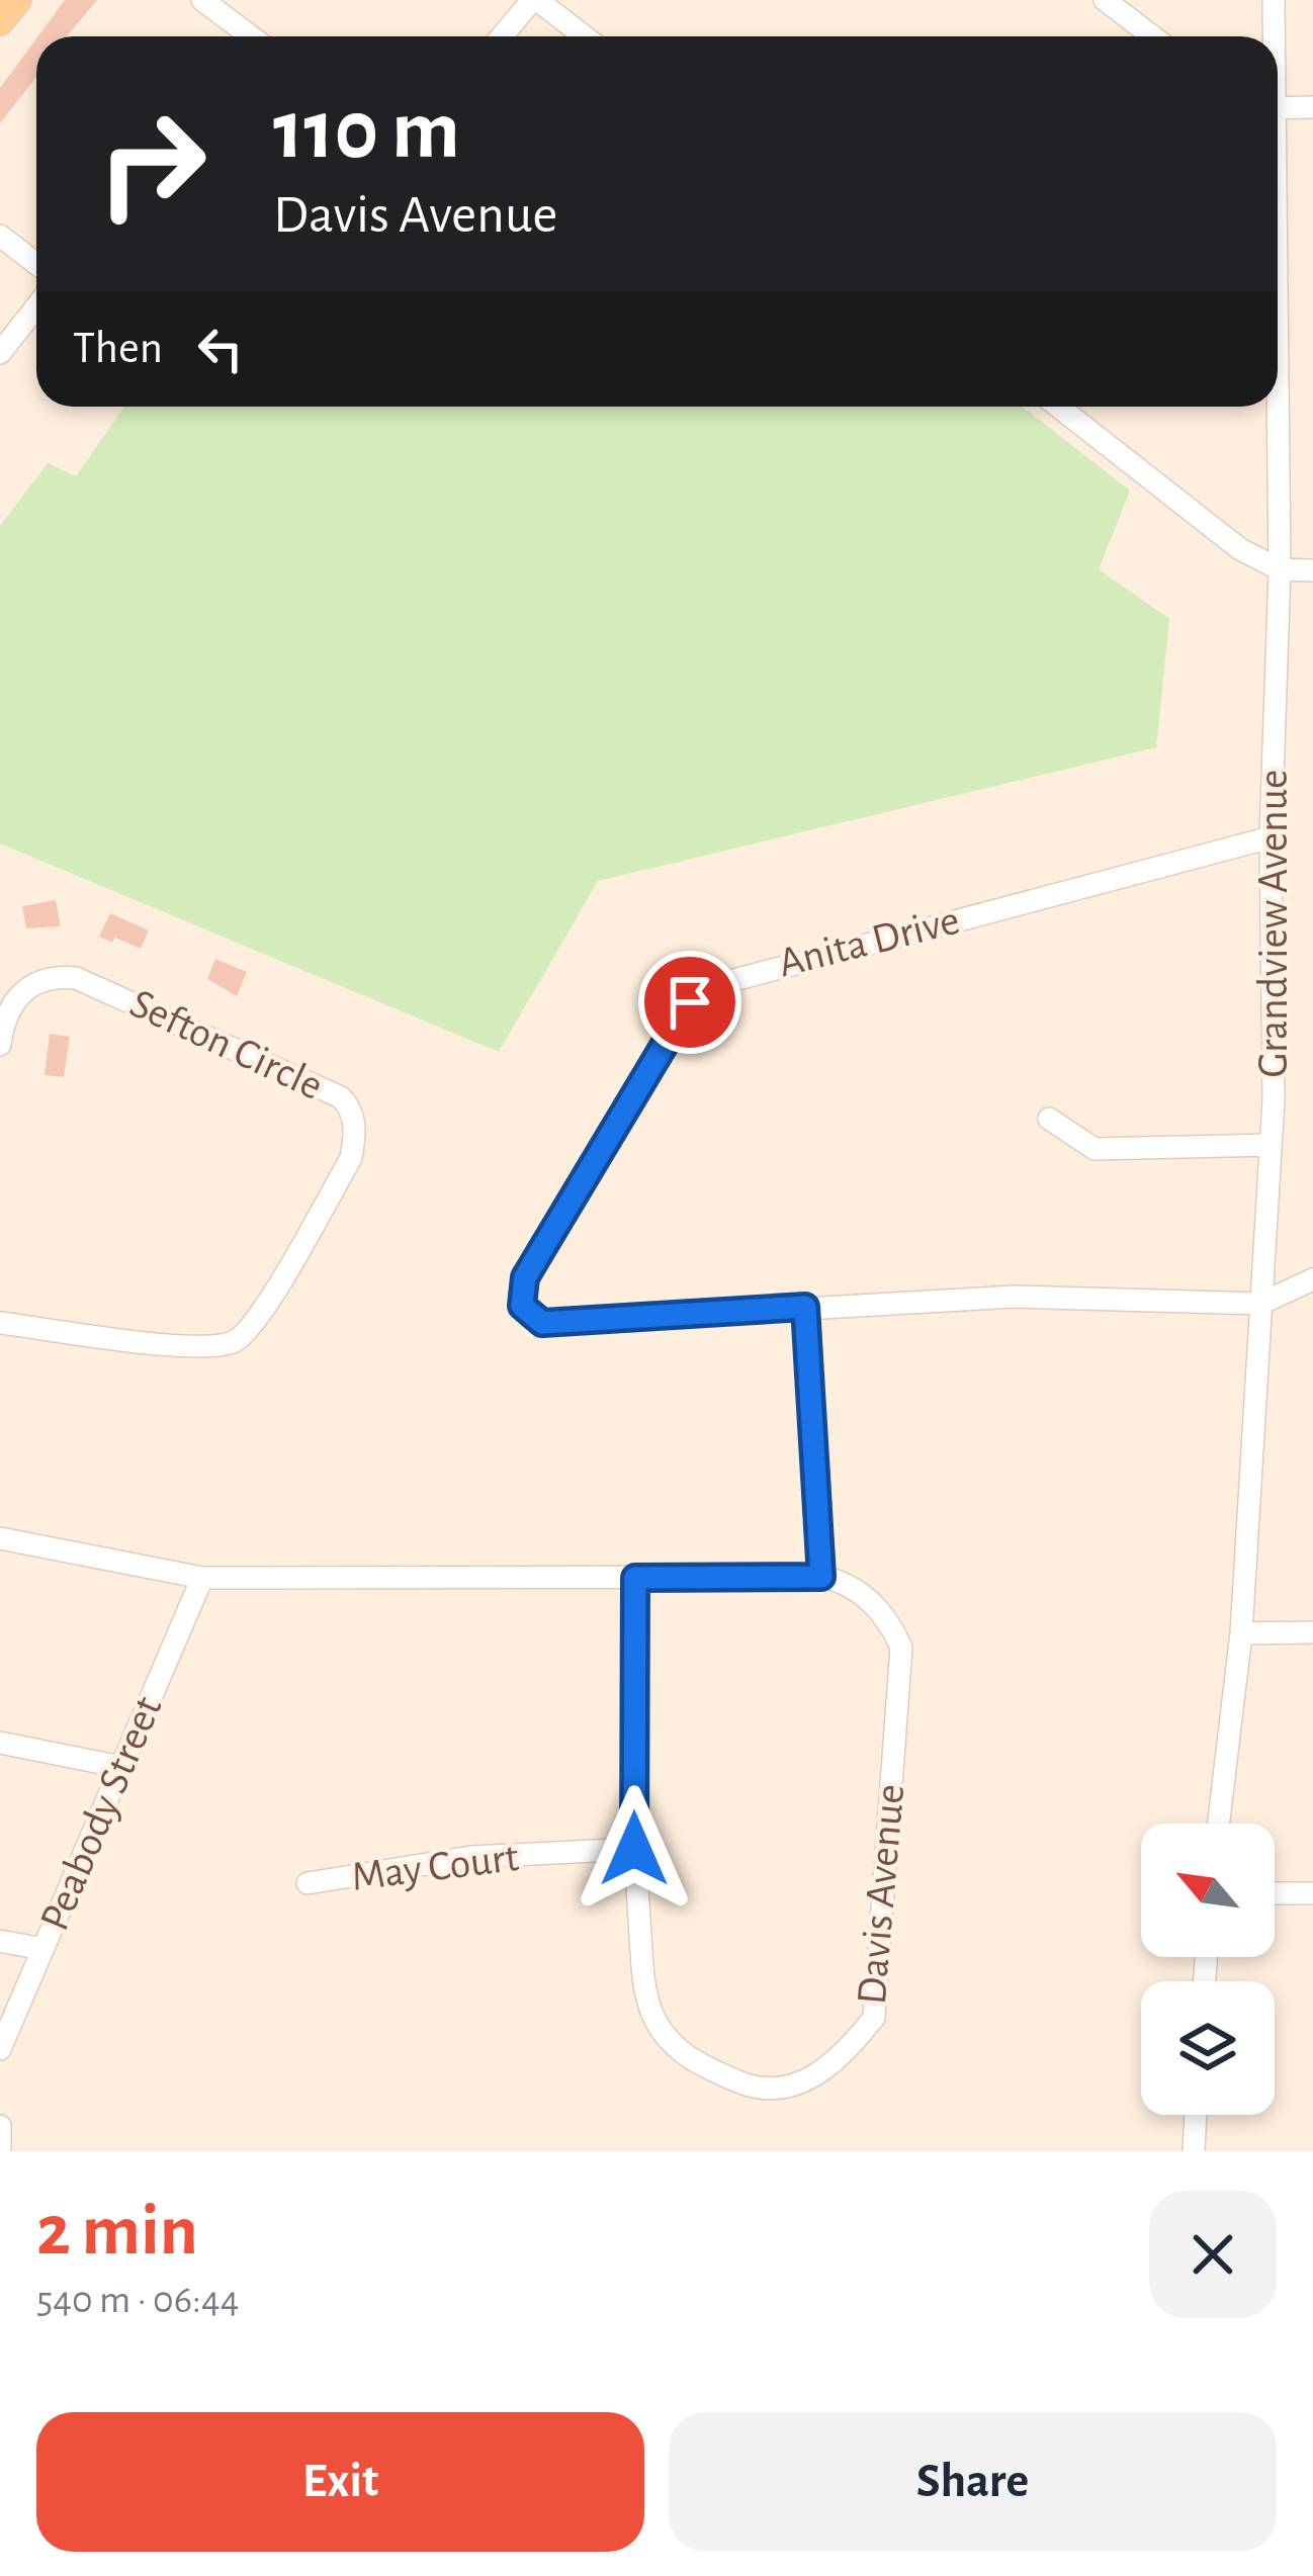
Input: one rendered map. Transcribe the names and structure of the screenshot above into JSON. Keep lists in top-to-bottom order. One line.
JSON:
{"streets":{"street":["Grandview Avenue","Anita Drive","Sefton Circle","Peabody Street","May Court","Davis Avenue"]},"crossings":[["Grandview Avenue","Anita Drive"],["Peabody Street","Davis Avenue"],["May Court","Davis Avenue"]],"north":"top left","page":{"turn":["110 m","Davis Avenue"],"then":"Then","heading":["2 min","540 m · 06:44"],"buttons":["Exit","Share"]}}
